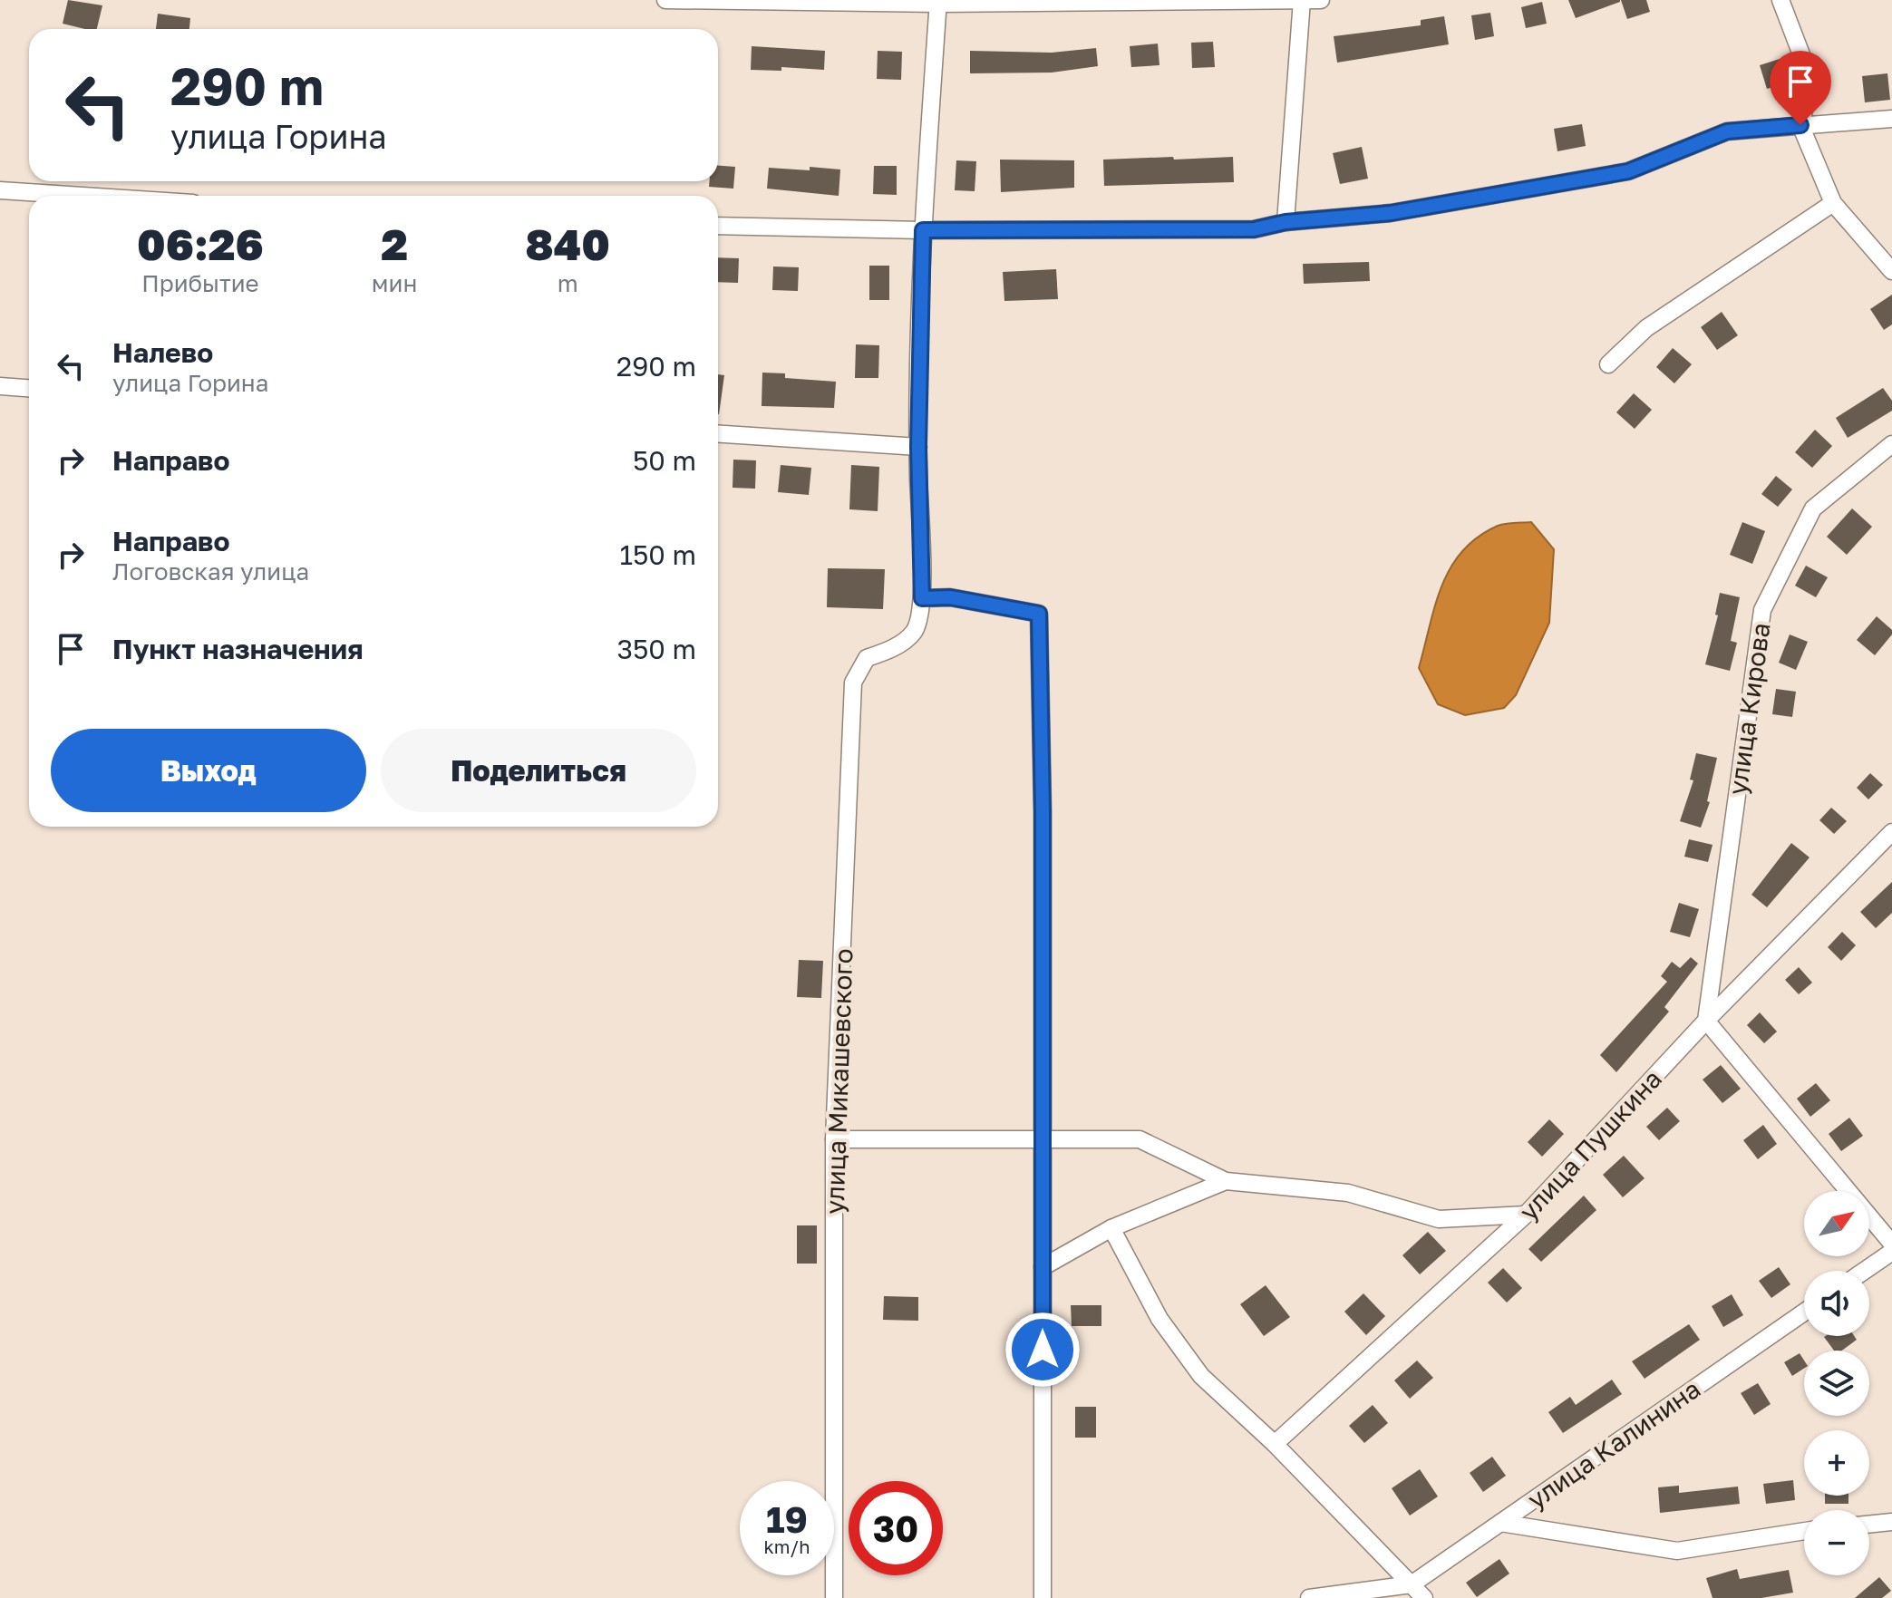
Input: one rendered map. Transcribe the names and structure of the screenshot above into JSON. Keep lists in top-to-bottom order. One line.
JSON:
{"streets":{"street":["улица Кирова","улица Микашевского","улица Пушкина","улица Калинина"]},"crossings":[["улица Кирова","улица Пушкина"]],"north":"top right","page":{"turn":["290 m","улица Горина"],"eta":["06:26","Прибытие","2","мин","840","m"],"list":[{"name":"Налево","note":"улица Горина","value":"290 m"},{"name":"Направо","value":"50 m"},{"name":"Направо","note":"Логовская улица","value":"150 m"},{"name":"Пункт назначения","value":"350 m"}],"buttons":["Выход","Поделиться"],"map_buttons":["+","−"],"speed":"19 km/h","limit":"30"}}
